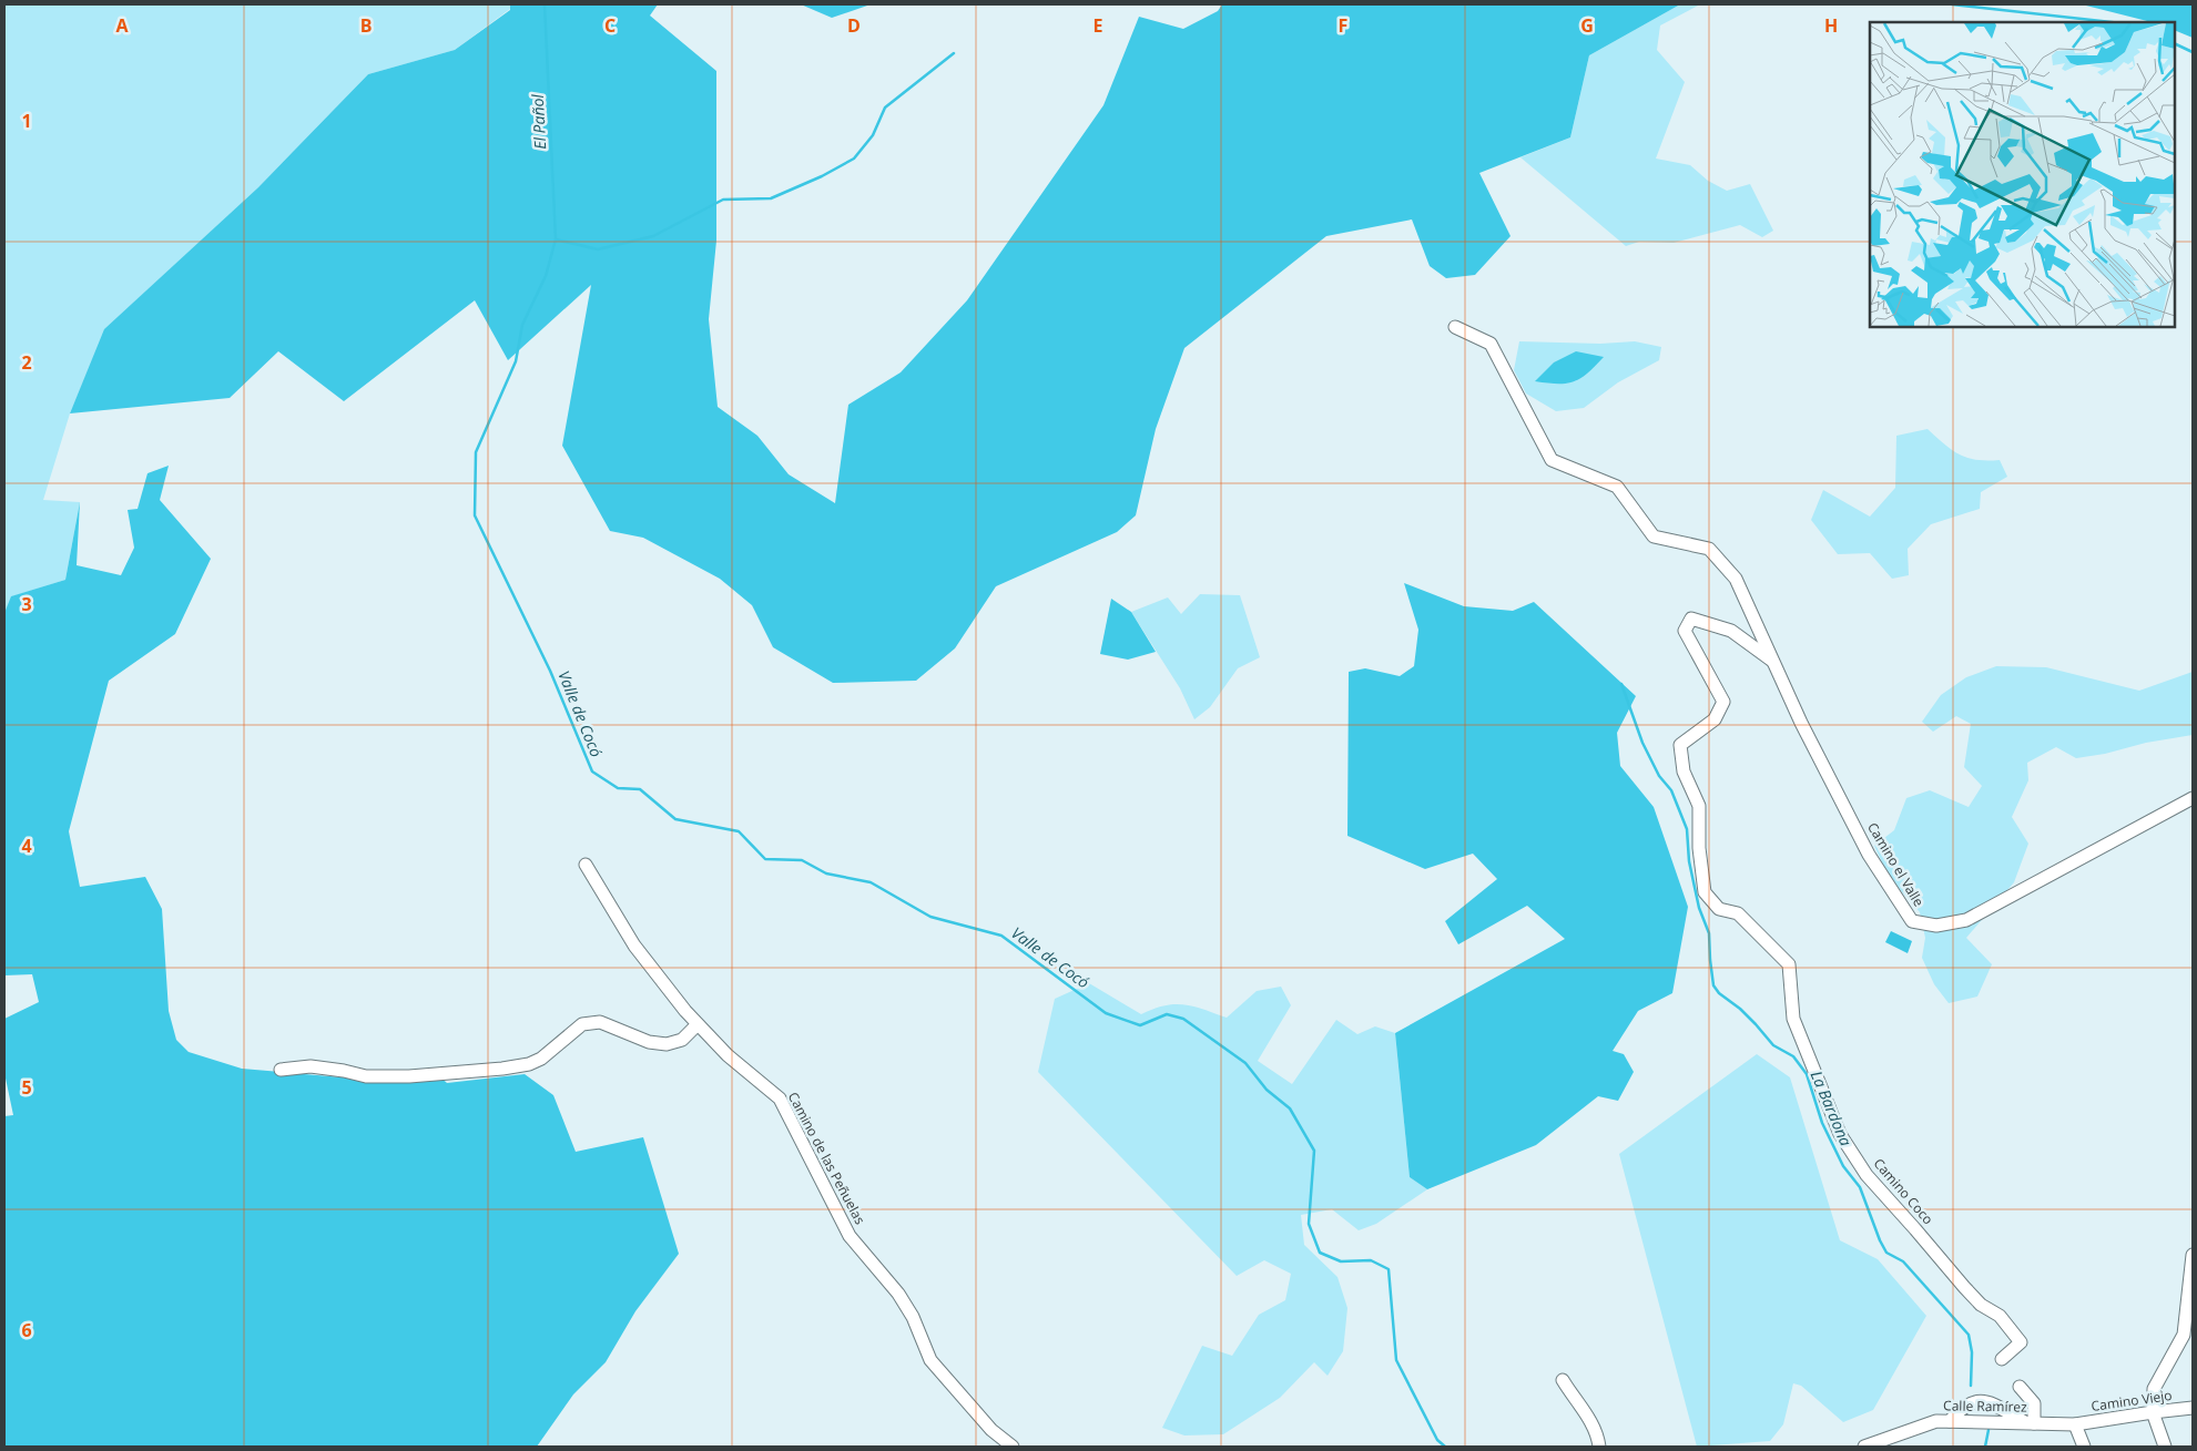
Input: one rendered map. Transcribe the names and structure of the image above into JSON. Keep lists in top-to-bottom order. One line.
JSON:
{"streets":{"street":["Camino el Valle","Camino de las Peñuelas","Camino Coco","Camino Viejo","Calle Ramírez"]},"crossings":[["Camino el Valle","Camino Coco"],["Camino Viejo","Calle Ramírez"]],"water":["El Pañol","Valle de Cocó","La Bardona"],"grid":{"columns":["A","B","C","D","E","F","G","H"],"rows":["1","2","3","4","5","6"]}}
